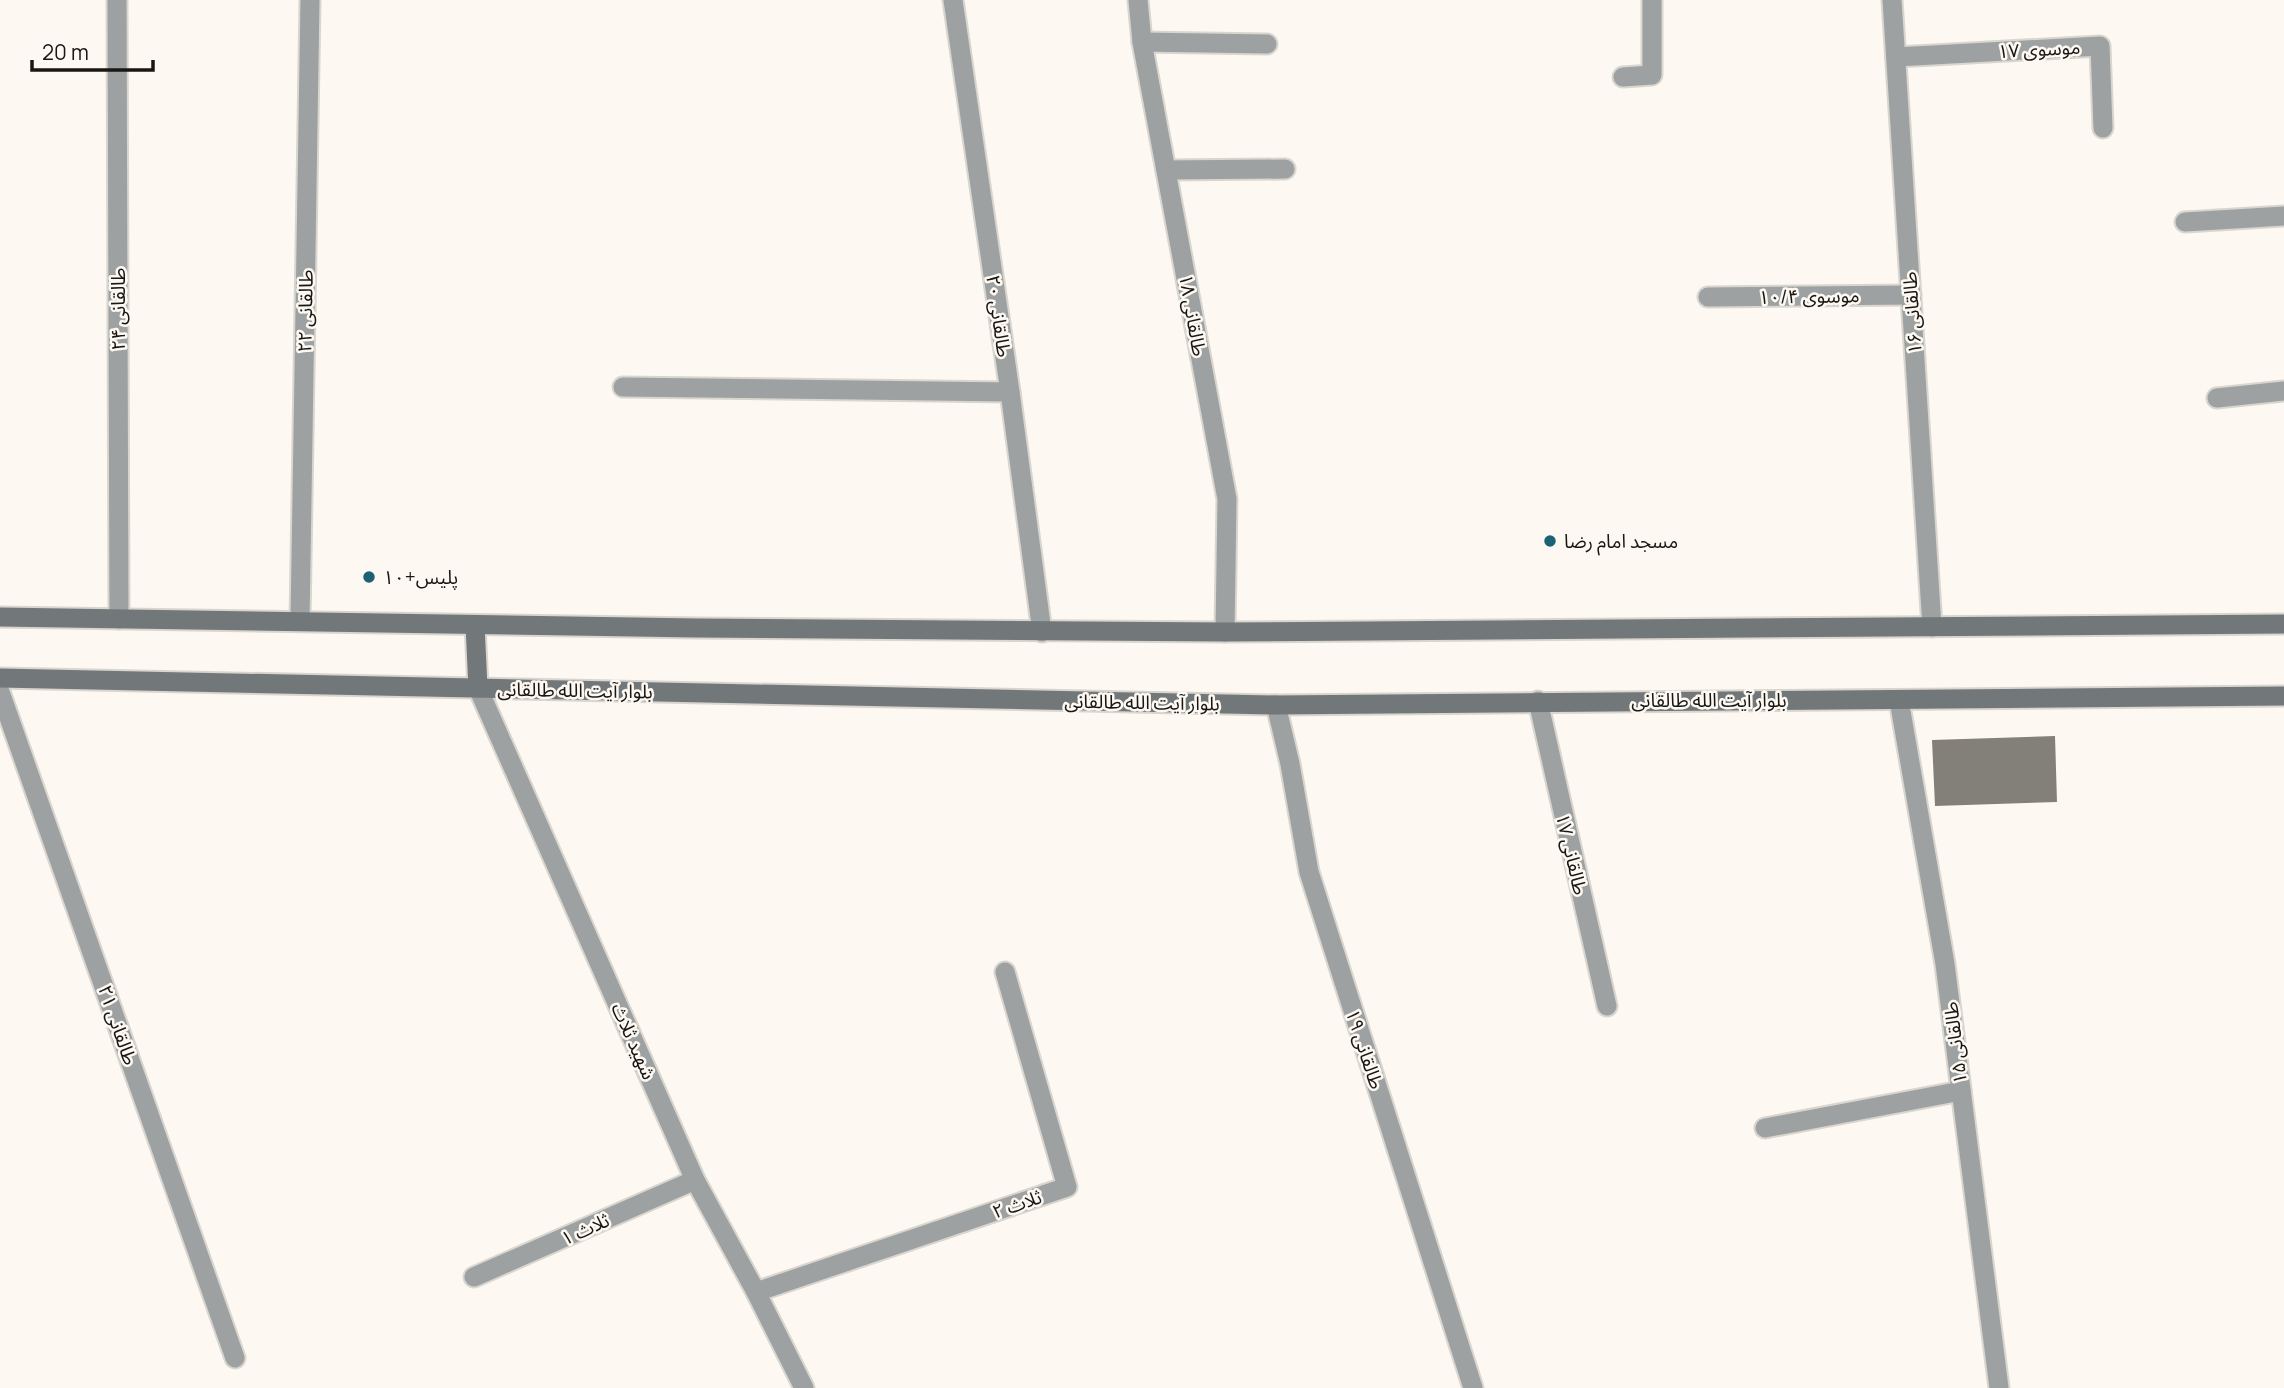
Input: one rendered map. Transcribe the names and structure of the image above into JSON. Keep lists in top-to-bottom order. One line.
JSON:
{"streets":{"main road":["بلوار آیت الله طالقانی"],"street":["موسوی ۱۷","موسوی ۱۰/۴","طالقانی ۲۴","طالقانی ۲۲","طالقانی ۱۶","طالقانی ۱۸","طالقانی ۲۰","طالقانی ۱۷","طالقانی ۲۱","شهید ثلاث","طالقانی ۱۵","طالقانی ۱۹","ثلاث ۲","ثلاث ۱"]},"crossings":[["موسوی ۱۷","طالقانی ۱۶"],["موسوی ۱۰/۴","طالقانی ۱۶"],["بلوار آیت الله طالقانی","طالقانی ۱۷"],["بلوار آیت الله طالقانی","شهید ثلاث"],["بلوار آیت الله طالقانی","طالقانی ۱۵"],["بلوار آیت الله طالقانی","طالقانی ۱۹"],["شهید ثلاث","ثلاث ۲"],["شهید ثلاث","ثلاث ۱"]],"places":["مسجد امام رضا","پلیس+۱۰"],"scale_bar":"20 m"}
